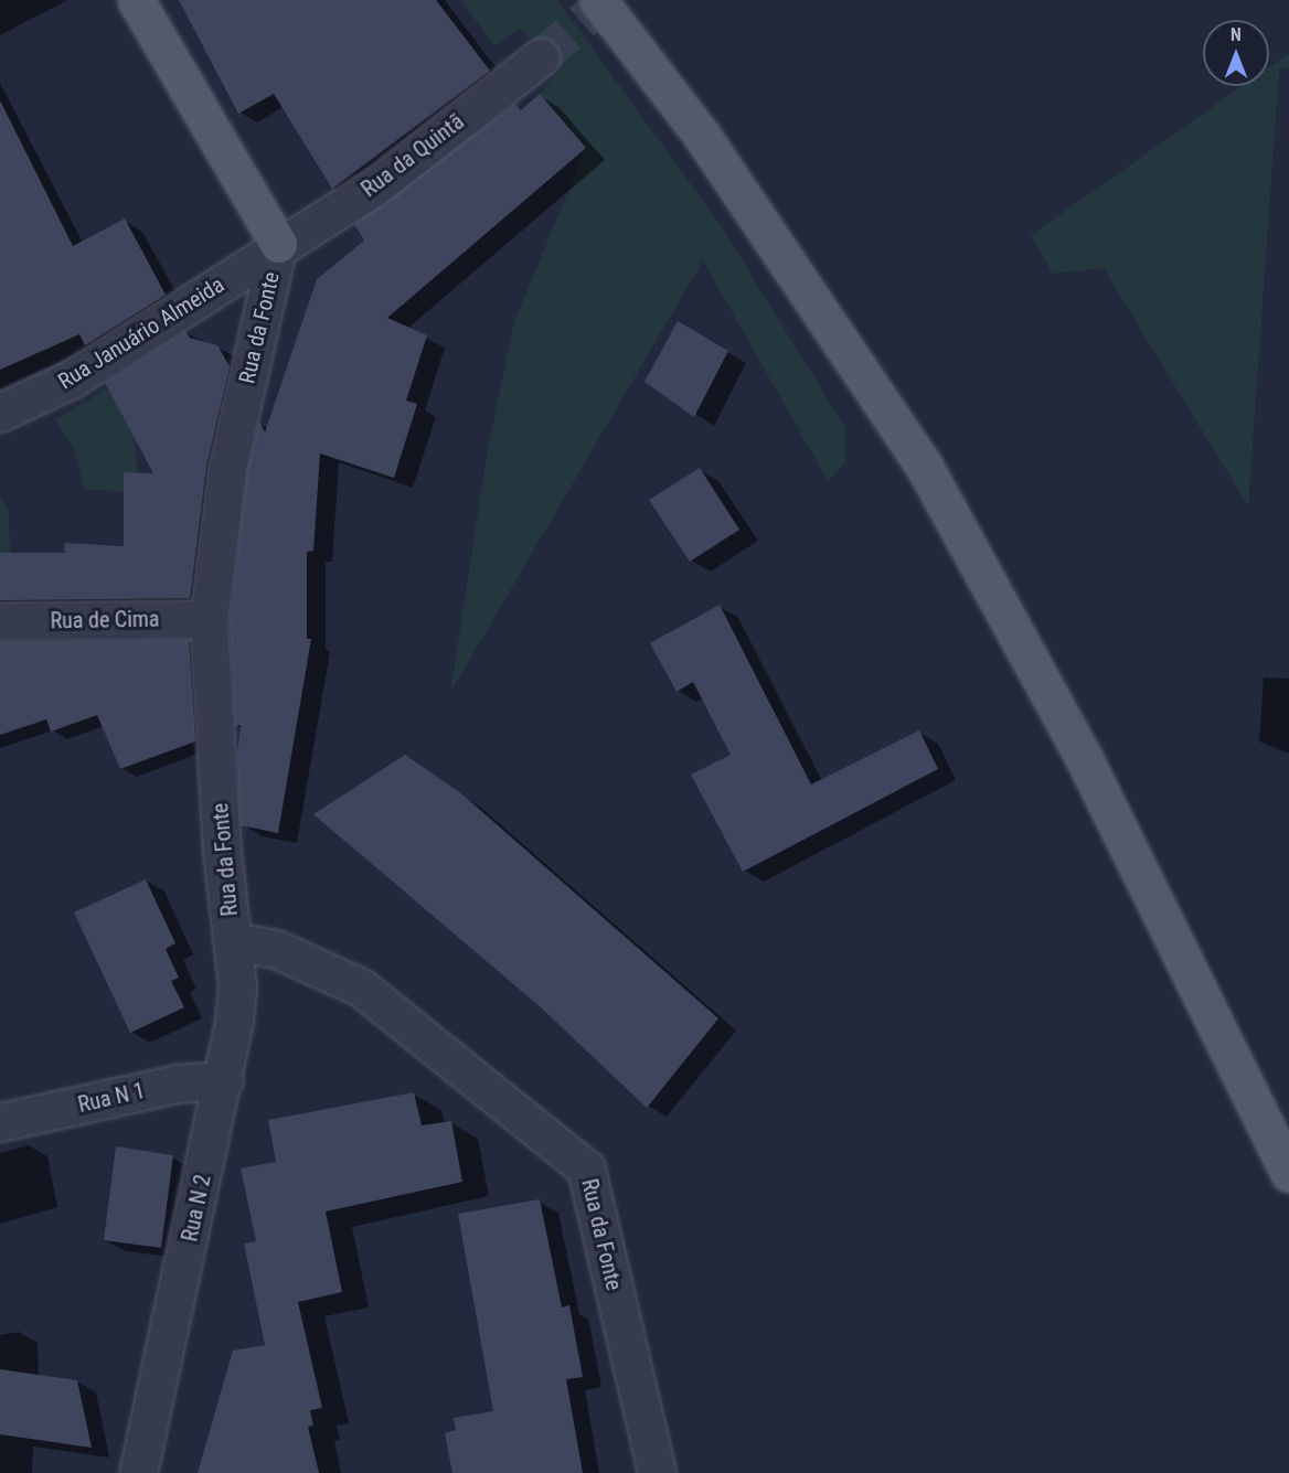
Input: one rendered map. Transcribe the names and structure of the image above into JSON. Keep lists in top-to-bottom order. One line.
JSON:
{"streets":{"street":["Rua da Quintã","Rua da Fonte","Rua Januário Almeida","Rua de Cima","Rua N 1","Rua N 2"]},"crossings":[["Rua da Quintã","Rua da Fonte"],["Rua da Quintã","Rua Januário Almeida"],["Rua da Fonte","Rua Januário Almeida"],["Rua da Fonte","Rua de Cima"],["Rua da Fonte","Rua N 2"],["Rua N 1","Rua N 2"]],"north":"top"}
